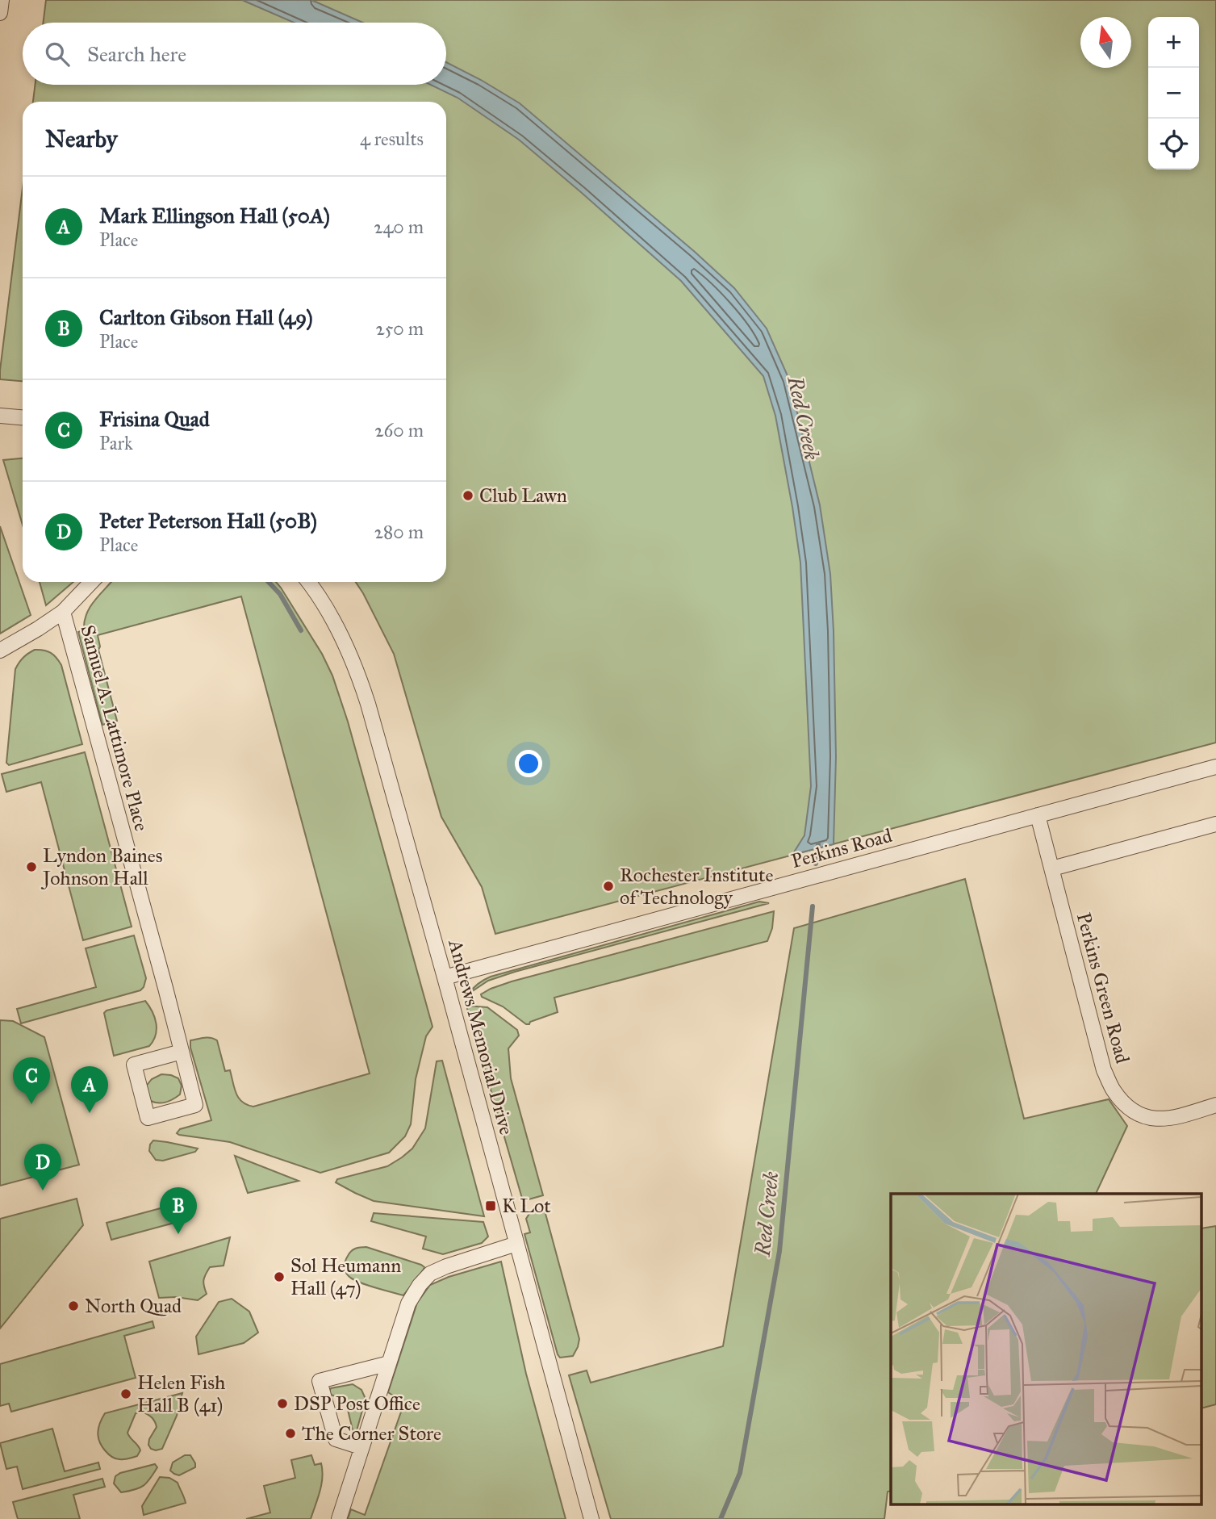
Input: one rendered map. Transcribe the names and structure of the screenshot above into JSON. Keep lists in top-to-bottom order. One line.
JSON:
{"streets":{"street":["Samuel A. Lattimore Place","Perkins Road","Perkins Green Road","Andrews Memorial Drive"]},"crossings":[["Perkins Road","Perkins Green Road"],["Perkins Road","Andrews Memorial Drive"]],"water":["Red Creek"],"places":{"other":["Club Lawn","Lyndon Baines Johnson Hall","Rochester Institute of Technology","Sol Heumann Hall (47)","North Quad","Helen Fish Hall B (41)","DSP Post Office","The Corner Store"],"transit":["K Lot"]},"north":"top","page":{"map_buttons":["+","−"],"search":"Search here","heading":["Nearby","4 results"],"list":[{"mark":"A","name":"Mark Ellingson Hall (50A)","note":"Place","value":"240 m"},{"mark":"B","name":"Carlton Gibson Hall (49)","note":"Place","value":"250 m"},{"mark":"C","name":"Frisina Quad","note":"Park","value":"260 m"},{"mark":"D","name":"Peter Peterson Hall (50B)","note":"Place","value":"280 m"}],"pins":["C","A","D","B"]}}
